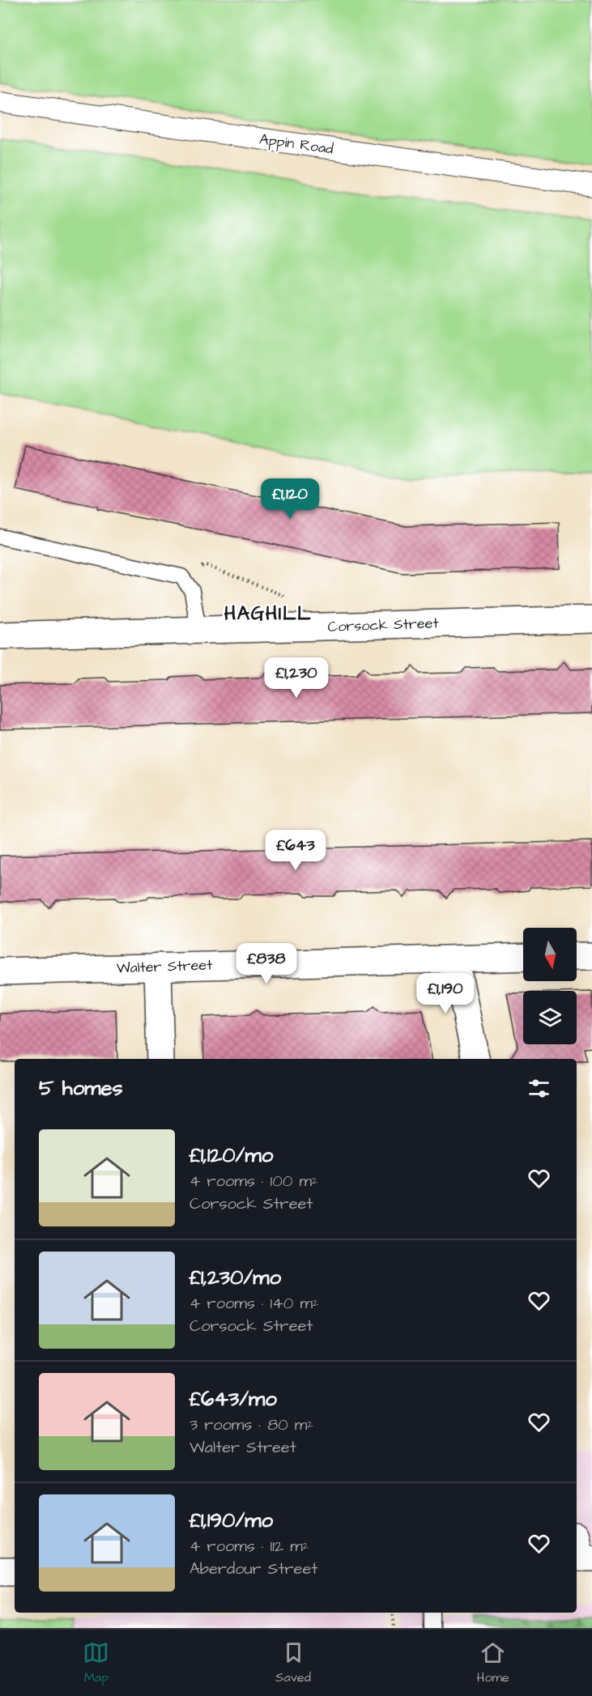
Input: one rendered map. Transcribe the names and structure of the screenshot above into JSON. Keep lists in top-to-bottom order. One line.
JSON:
{"streets":{"street":["Appin Road","Corsock Street","Walter Street"]},"districts":["HAGHILL"],"north":"bottom","page":{"price":["£1,120","£1,230","£643","£838","£1,190"],"heading":"5 homes","list":[{"name":"£1,120/mo","note":"4 rooms · 100 m² · Corsock Street"},{"name":"£1,230/mo","note":"4 rooms · 140 m² · Corsock Street"},{"name":"£643/mo","note":"3 rooms · 80 m² · Walter Street"},{"name":"£1,190/mo","note":"4 rooms · 112 m² · Aberdour Street"}],"tabs":["Map","Saved","Home"]}}
